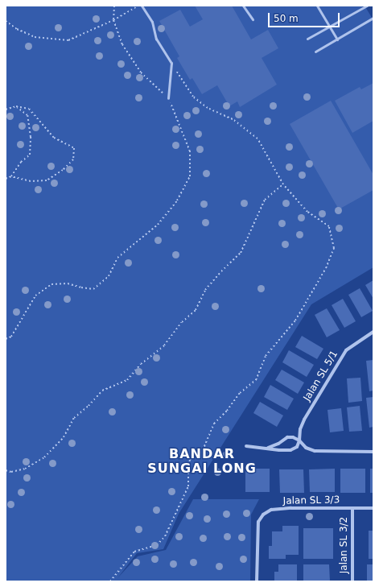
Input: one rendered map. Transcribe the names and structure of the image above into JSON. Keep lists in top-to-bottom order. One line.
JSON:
{"streets":{"street":["Jalan SL 5/1","Jalan SL 3/3","Jalan SL 3/2"]},"crossings":[["Jalan SL 3/3","Jalan SL 3/2"]],"districts":["BANDAR SUNGAI LONG"],"scale_bar":"50 m"}
